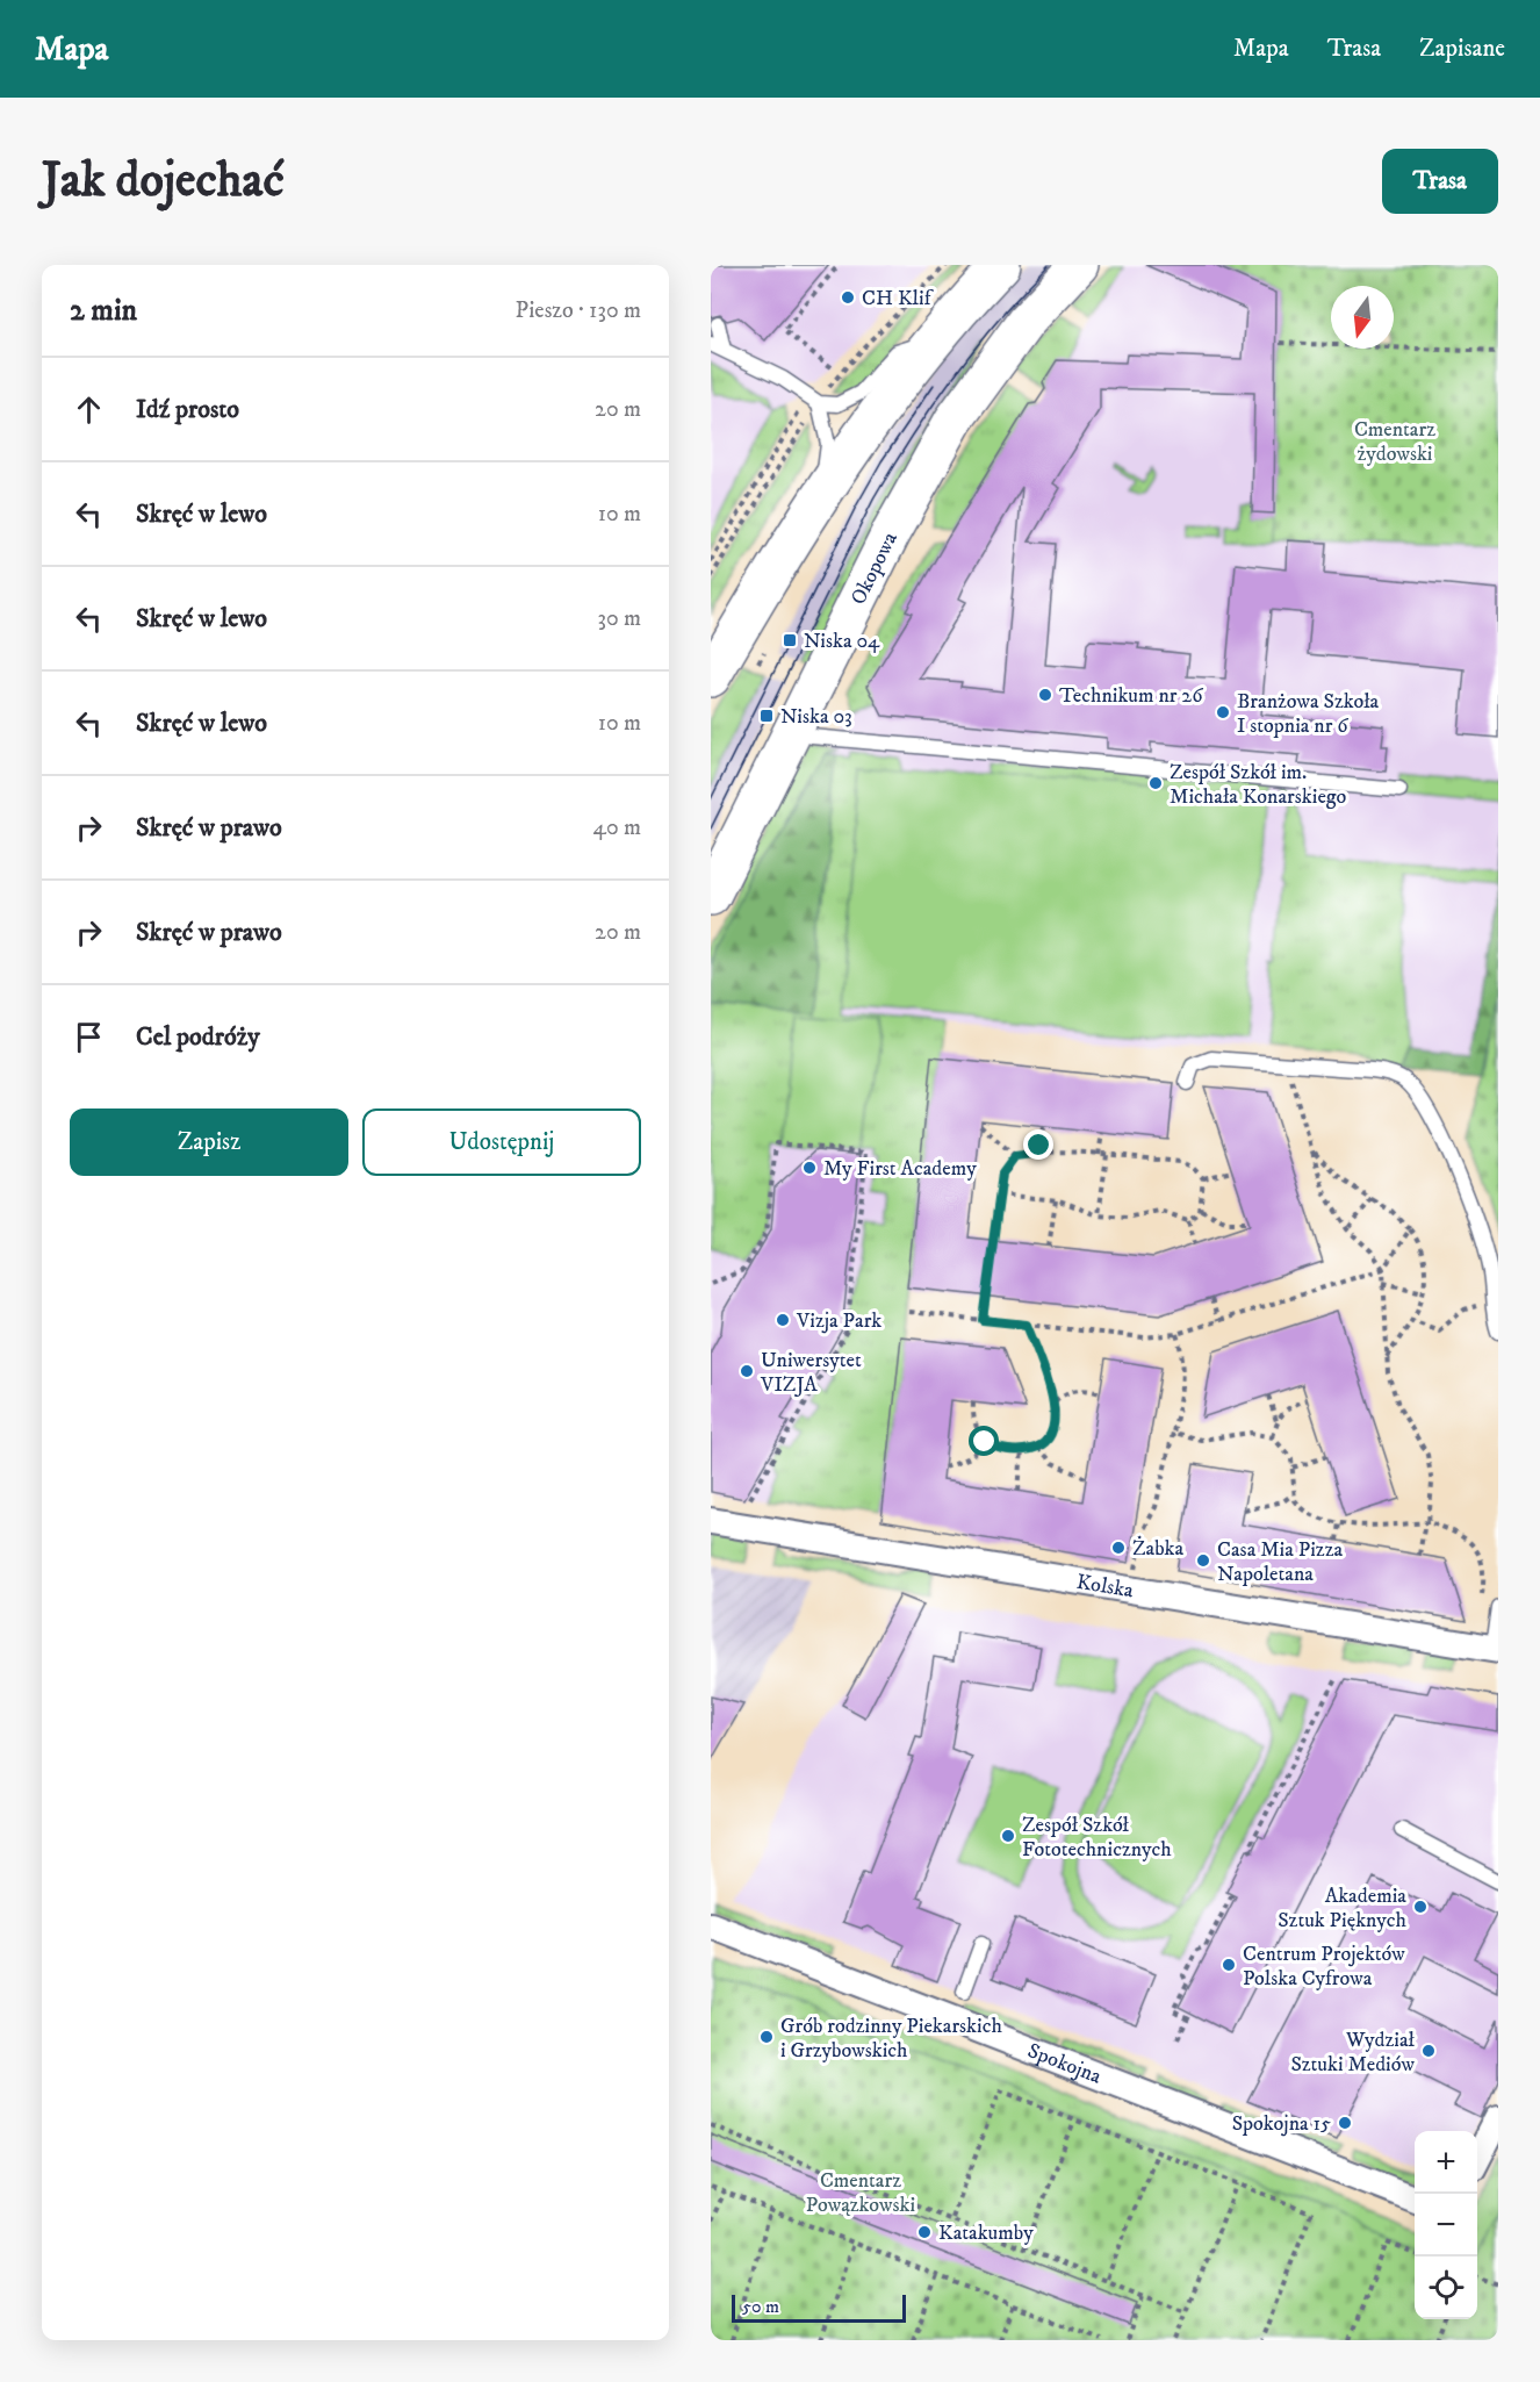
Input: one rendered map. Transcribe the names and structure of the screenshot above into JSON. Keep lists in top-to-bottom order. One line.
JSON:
{"streets":{"main road":["Okopowa"],"street":["Kolska","Spokojna"]},"parks":["Cmentarz żydowski","Cmentarz Powązkowski"],"places":{"other":["CH Klif","Technikum nr 26","Branżowa Szkoła I stopnia nr 6","Zespół Szkół im. Michała Konarskiego","My First Academy","Vizja Park","Uniwersytet VIZJA","Żabka","Casa Mia Pizza Napoletana","Zespół Szkół Fototechnicznych","Akademia Sztuk Pięknych","Centrum Projektów Polska Cyfrowa","Grób rodzinny Piekarskich i Grzybowskich","Wydział Sztuki Mediów","Spokojna 15","Katakumby"],"transit":["Niska 04","Niska 03"]},"scale_bar":"50 m","north":"bottom","page":{"header":"Mapa","nav":["Mapa","Trasa","Zapisane"],"buttons":["Trasa",["Zapisz","Udostępnij"]],"title":"Jak dojechać","heading":["2 min","Pieszo · 130 m"],"list":[["Idź prosto","20 m"],["Skręć w lewo","10 m"],["Skręć w lewo","30 m"],["Skręć w lewo","10 m"],["Skręć w prawo","40 m"],["Skręć w prawo","20 m"],"Cel podróży"],"map_buttons":["+","−"],"scale":"50 m"}}
